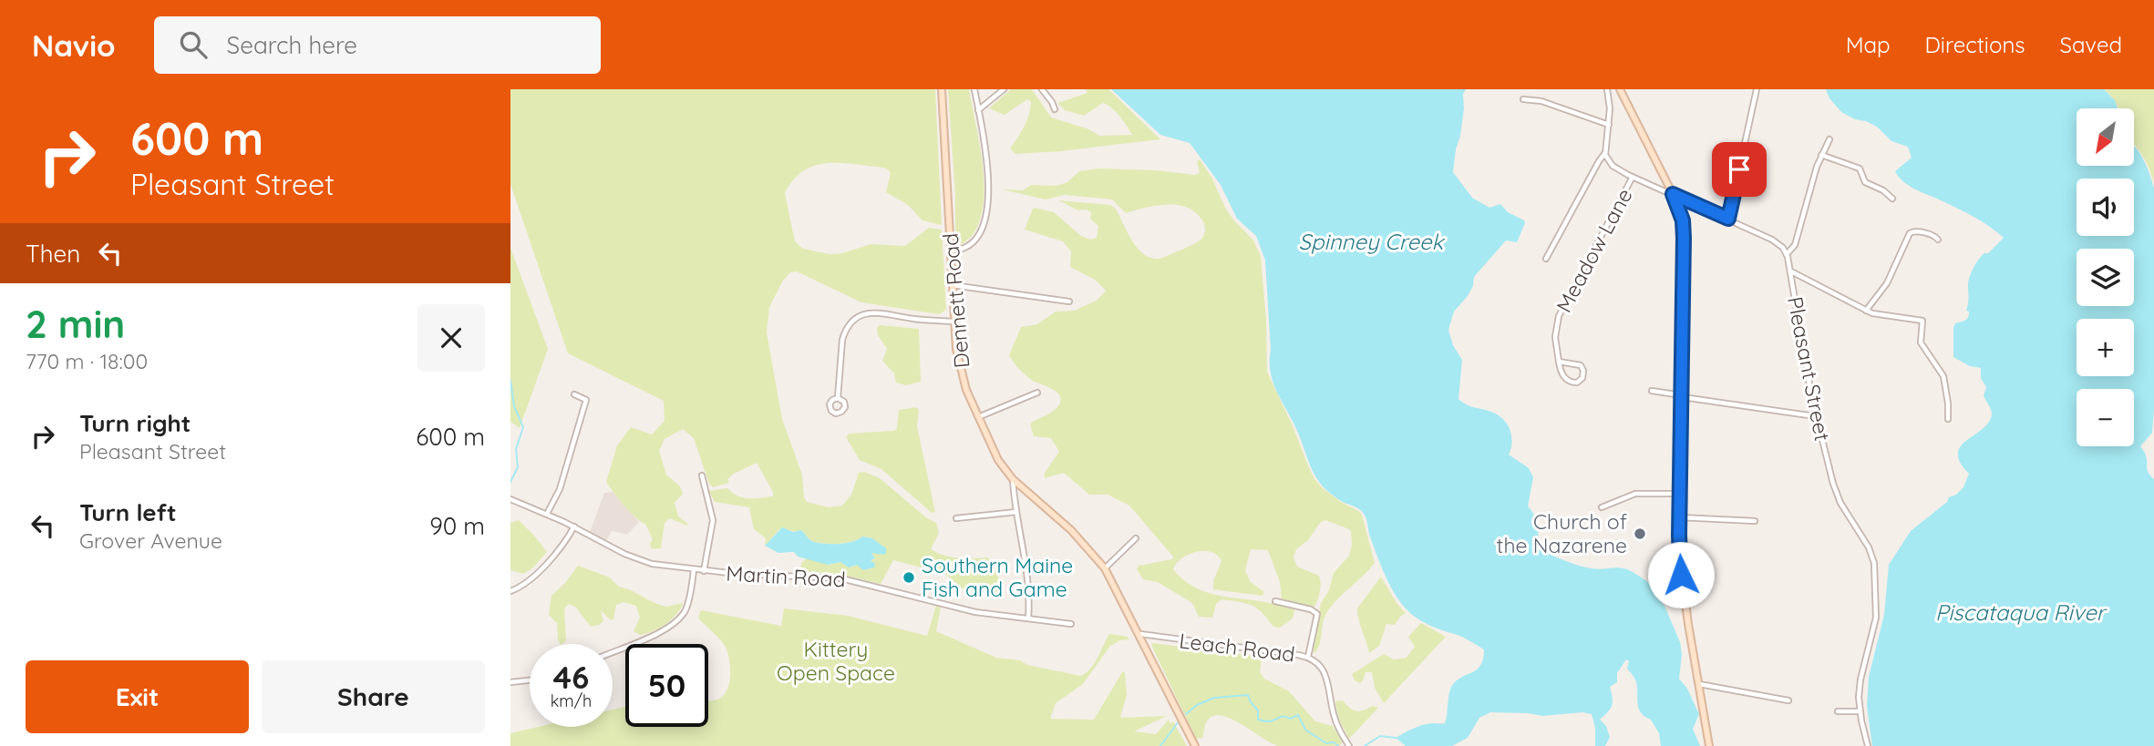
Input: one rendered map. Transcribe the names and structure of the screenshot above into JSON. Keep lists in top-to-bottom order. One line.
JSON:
{"streets":{"street":["Meadow Lane","Dennett Road","Pleasant Street","Martin Road","Leach Road"]},"crossings":[["Dennett Road","Leach Road"]],"water":["Spinney Creek","Piscataqua River"],"parks":["Kittery Open Space"],"places":["Church of the Nazarene","Southern Maine Fish and Game"],"north":"bottom left","page":{"header":"Navio","search":"Search here","nav":["Map","Directions","Saved"],"turn":["600 m","Pleasant Street"],"map_buttons":["+","−"],"then":"Then","heading":["2 min","770 m · 18:00"],"list":[{"name":"Turn right","note":"Pleasant Street","value":"600 m"},{"name":"Turn left","note":"Grover Avenue","value":"90 m"}],"speed":"46 km/h","limit":"50","buttons":["Exit","Share"]}}
